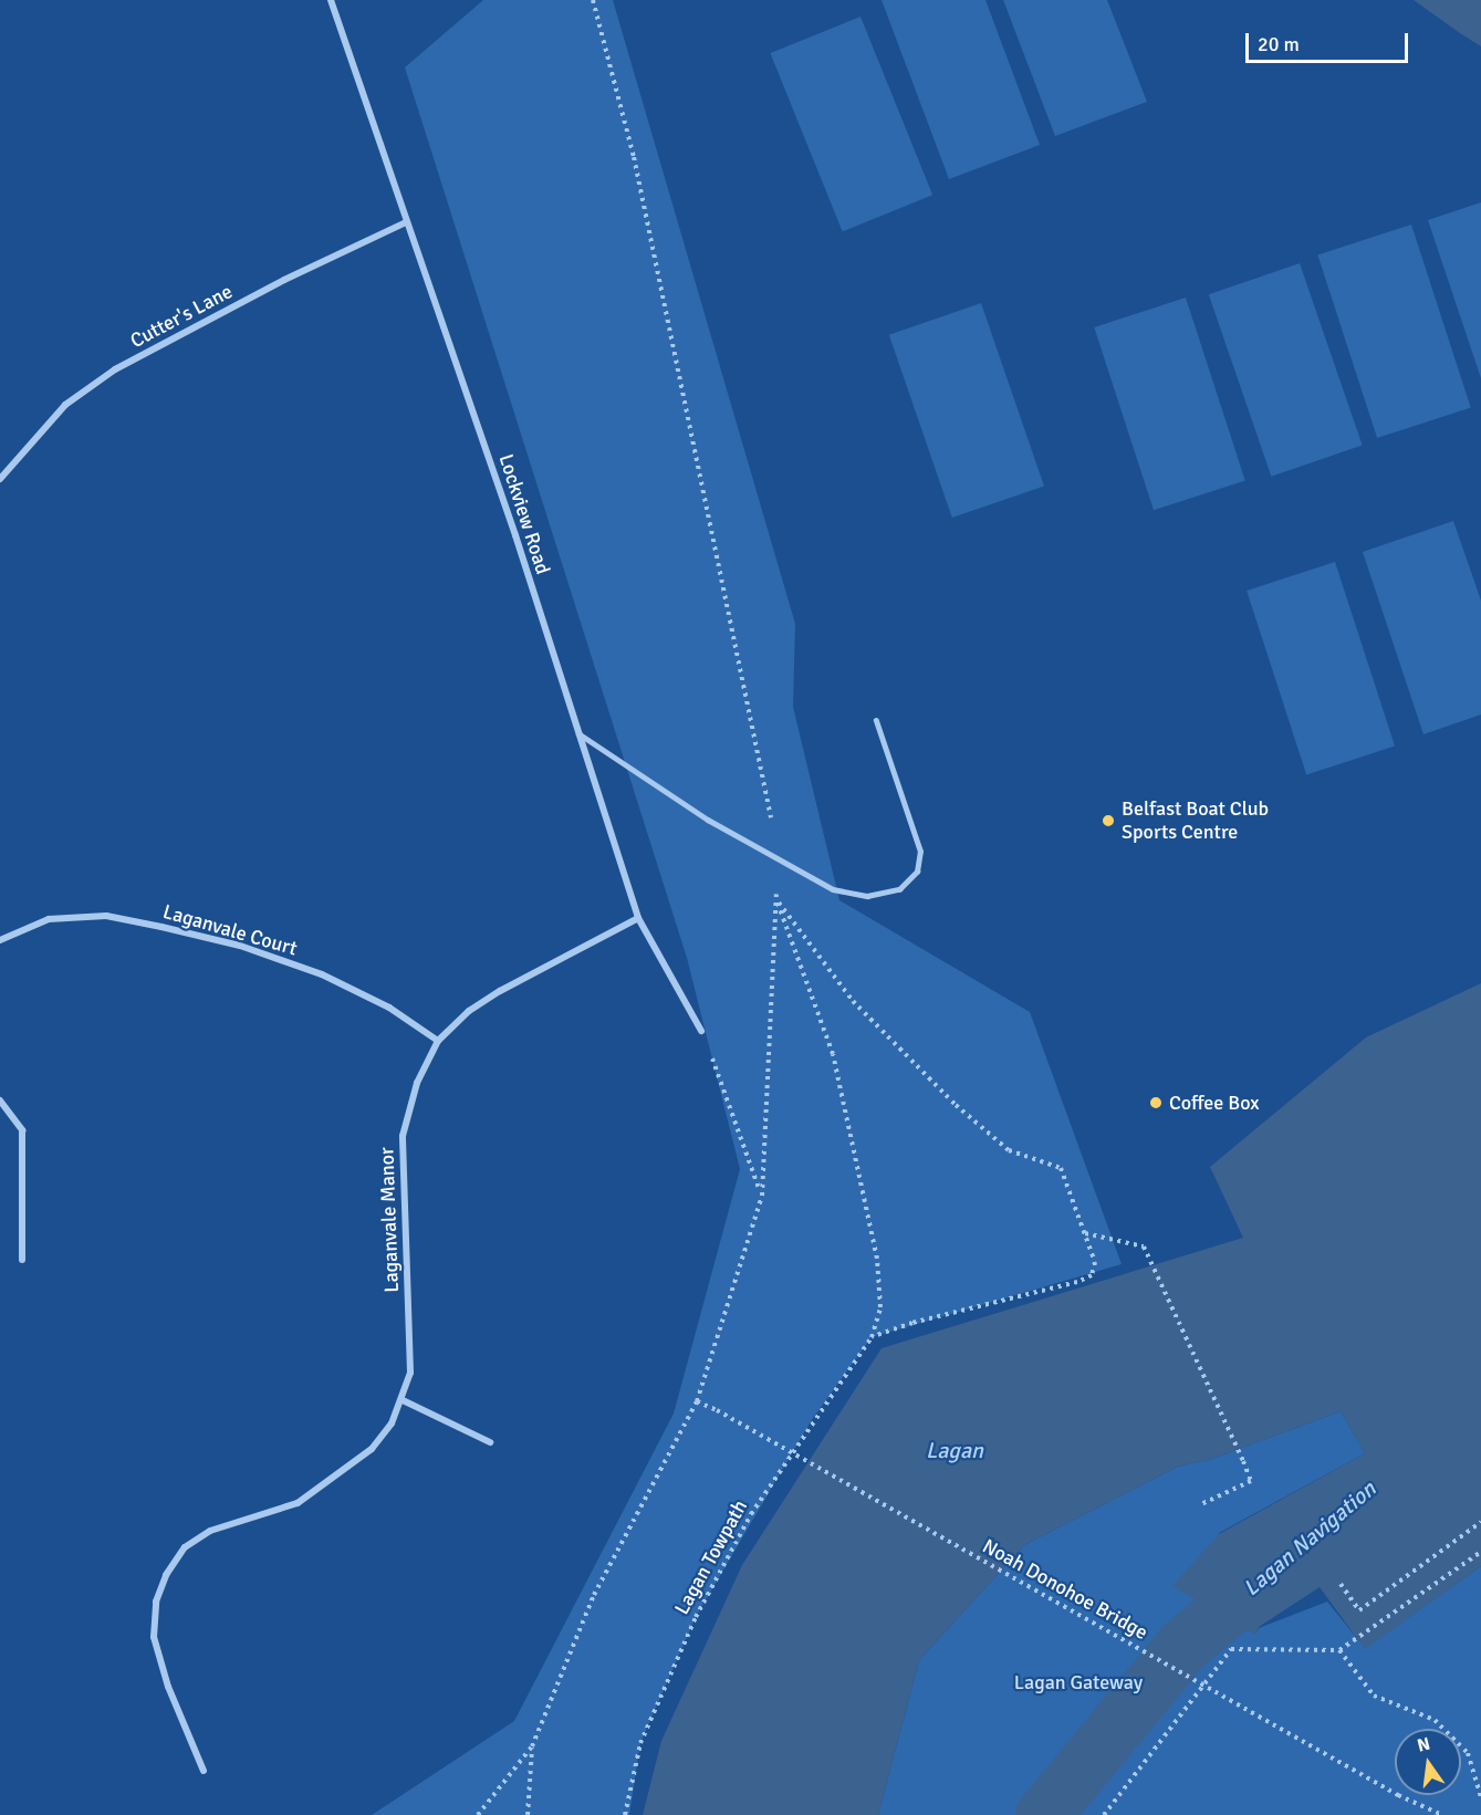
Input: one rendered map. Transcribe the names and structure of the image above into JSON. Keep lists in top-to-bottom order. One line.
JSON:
{"streets":{"street":["Cutter's Lane","Lockview Road","Laganvale Court","Laganvale Manor"],"path":["Lagan Towpath","Noah Donohoe Bridge"]},"crossings":[["Cutter's Lane","Lockview Road"],["Lockview Road","Laganvale Manor"],["Laganvale Court","Laganvale Manor"]],"water":["Lagan","Lagan Navigation"],"parks":["Lagan Gateway"],"places":["Belfast Boat Club Sports Centre","Coffee Box"],"scale_bar":"20 m","north":"top"}
